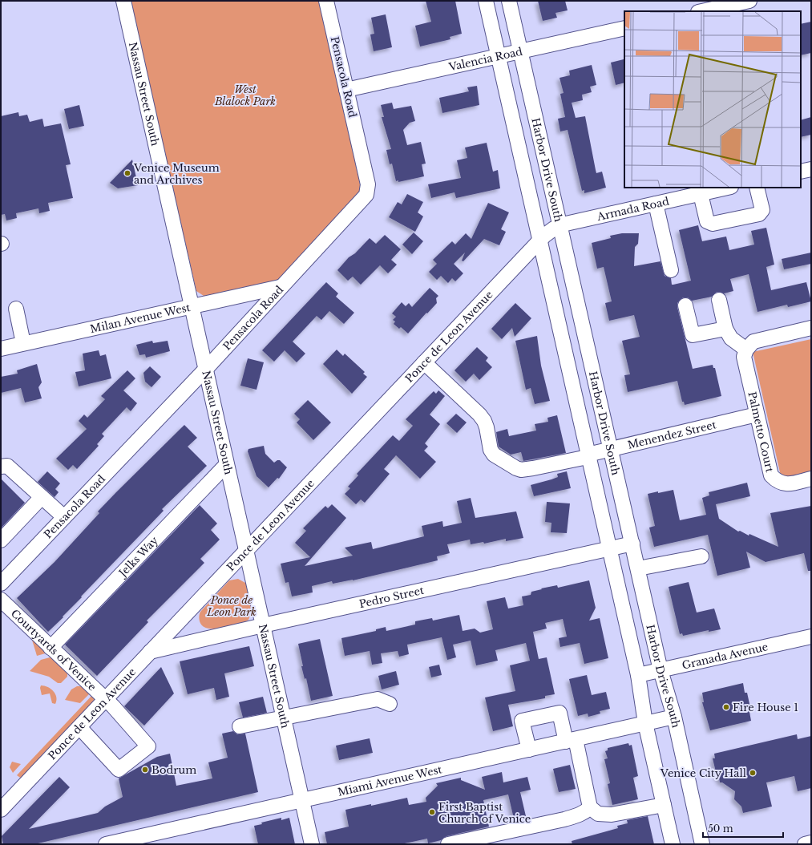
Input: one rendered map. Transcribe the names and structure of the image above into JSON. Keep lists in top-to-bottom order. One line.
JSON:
{"streets":{"street":["Valencia Road","Pensacola Road","Nassau Street South","Harbor Drive South","Armada Road","Milan Avenue West","Ponce de Leon Avenue","Palmetto Court","Menendez Street","Jelks Way","Pedro Street","Courtyards of Venice","Granada Avenue","Miami Avenue West"]},"crossings":[["Valencia Road","Pensacola Road"],["Valencia Road","Harbor Drive South"],["Pensacola Road","Nassau Street South"],["Pensacola Road","Milan Avenue West"],["Nassau Street South","Milan Avenue West"],["Nassau Street South","Ponce de Leon Avenue"],["Nassau Street South","Jelks Way"],["Nassau Street South","Pedro Street"],["Nassau Street South","Miami Avenue West"],["Harbor Drive South","Armada Road"],["Harbor Drive South","Menendez Street"],["Harbor Drive South","Pedro Street"],["Harbor Drive South","Granada Avenue"],["Harbor Drive South","Miami Avenue West"],["Armada Road","Ponce de Leon Avenue"],["Ponce de Leon Avenue","Menendez Street"],["Ponce de Leon Avenue","Pedro Street"],["Ponce de Leon Avenue","Courtyards of Venice"],["Palmetto Court","Menendez Street"],["Jelks Way","Courtyards of Venice"]],"parks":["West Blalock Park","Ponce de Leon Park"],"places":["Venice Museum and Archives","Fire House 1","Bodrum","Venice City Hall","First Baptist Church of Venice"],"scale_bar":"50 m"}
